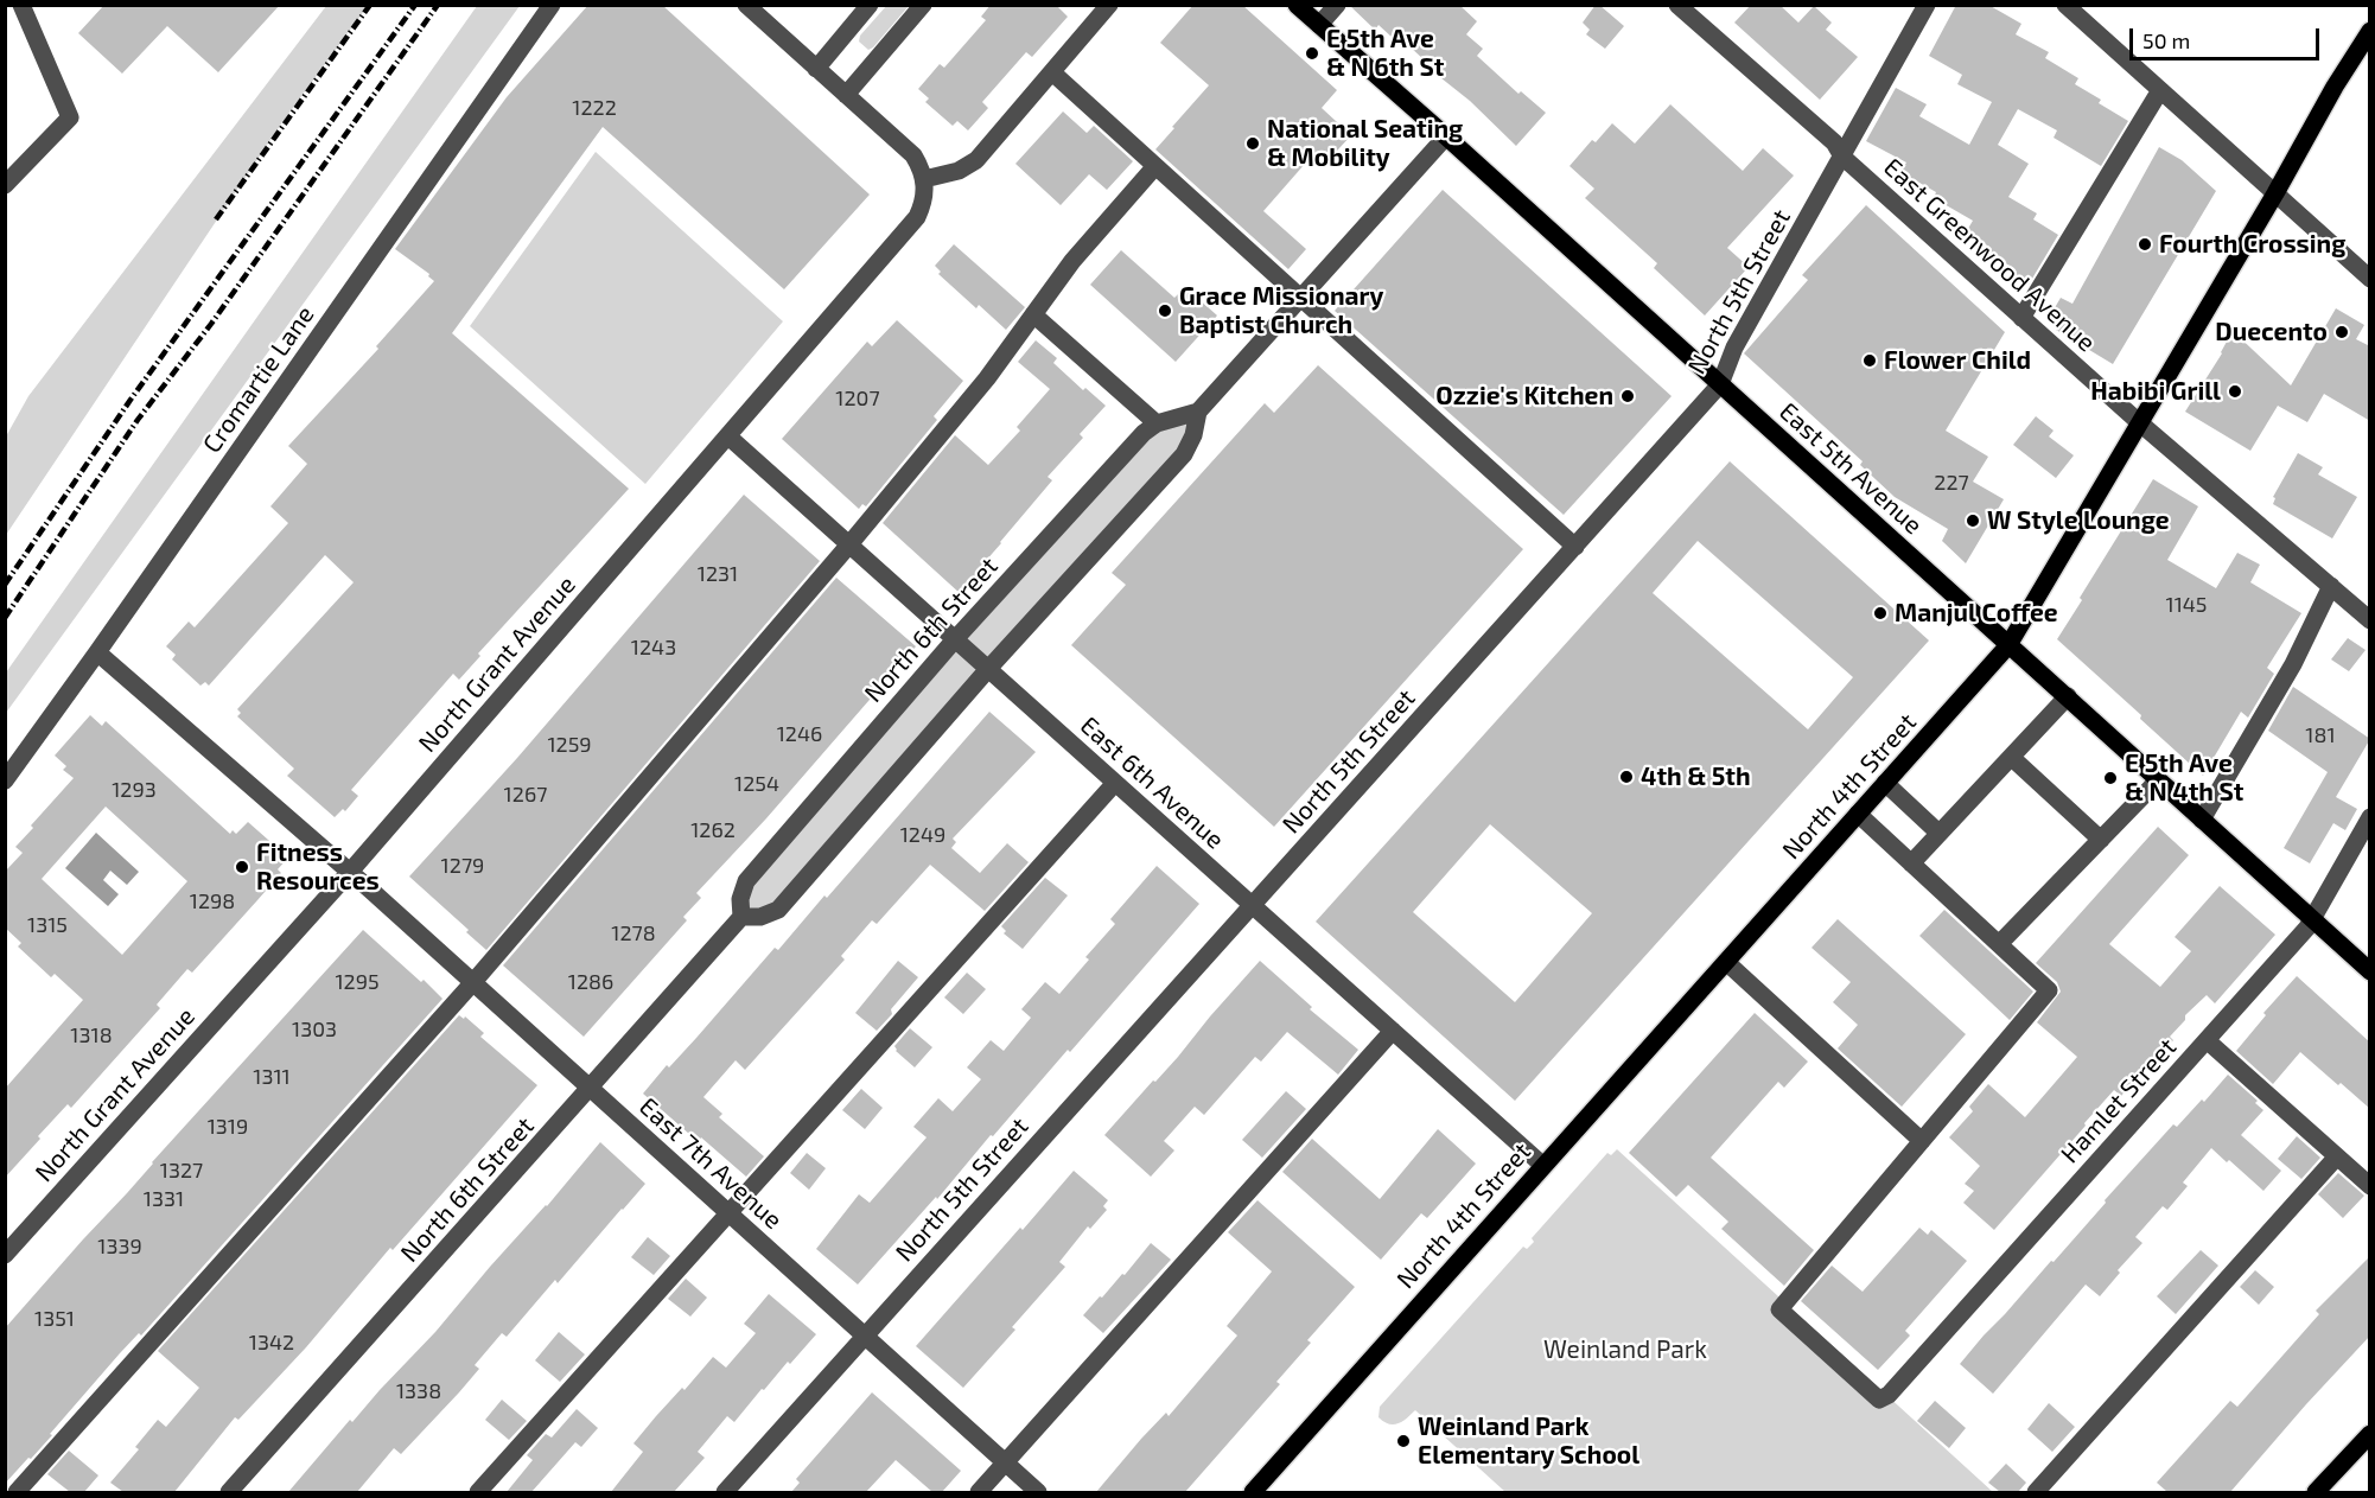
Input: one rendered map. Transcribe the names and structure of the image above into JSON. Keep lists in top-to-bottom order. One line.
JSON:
{"streets":{"main road":["East 5th Avenue","North 4th Street"],"street":["East Greenwood Avenue","North 5th Street","Cromartie Lane","North 6th Street","North Grant Avenue","East 6th Avenue","Hamlet Street","East 7th Avenue"]},"crossings":[["East Greenwood Avenue","North 5th Street"],["East Greenwood Avenue","North 4th Street"],["North 5th Street","East 5th Avenue"],["North 5th Street","East 6th Avenue"],["North 5th Street","East 7th Avenue"],["Cromartie Lane","East 7th Avenue"],["East 5th Avenue","North 4th Street"],["East 5th Avenue","Hamlet Street"],["North 6th Street","East 6th Avenue"],["North 6th Street","East 7th Avenue"],["North Grant Avenue","East 6th Avenue"],["North Grant Avenue","East 7th Avenue"],["East 6th Avenue","North 4th Street"]],"parks":["Weinland Park"],"places":["E 5th Ave & N 6th St","National Seating & Mobility","Fourth Crossing","Grace Missionary Baptist Church","Duecento","Flower Child","Habibi Grill","Ozzie's Kitchen","W Style Lounge","Manjul Coffee","4th & 5th","E 5th Ave & N 4th St","Fitness Resources","Weinland Park Elementary School"],"house_numbers":["1222","1207","227","1231","1145","1243","1246","181","1259","1254","1293","1267","1262","1249","1279","1298","1315","1278","1295","1286","1303","1318","1311","1319","1327","1331","1339","1351","1342","1338"],"scale_bar":"50 m"}
